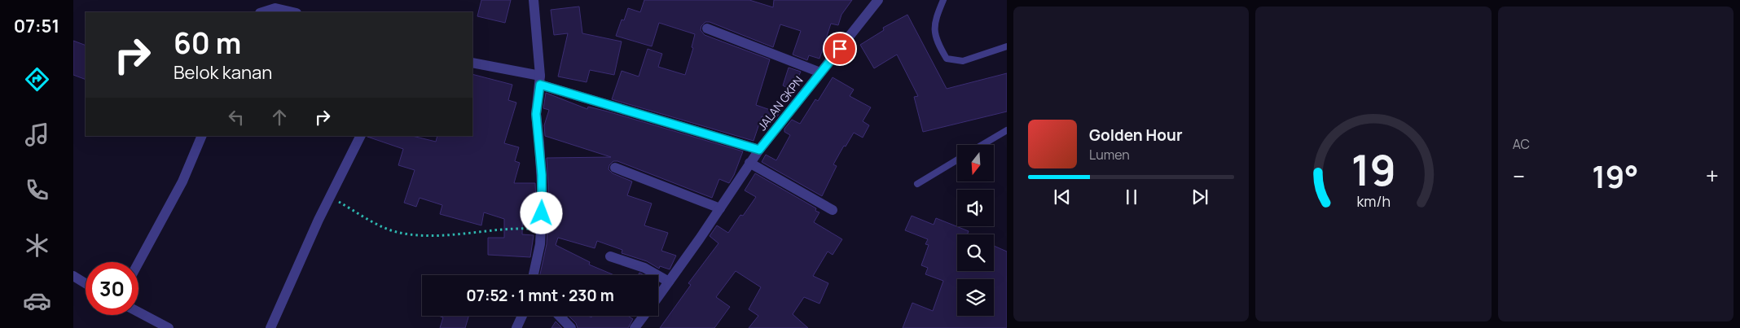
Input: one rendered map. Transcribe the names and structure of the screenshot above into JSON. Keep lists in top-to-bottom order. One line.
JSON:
{"streets":{"street":["JALAN GKPN"]},"north":"bottom","page":{"tabs":"07:51","tile":"AC","turn":["60 m","Belok kanan"],"song":["Golden Hour","Lumen"],"heat":["−","19°","+"],"limit":"30","trip":"07:52 · 1 mnt · 230 m","gauge":["19","km/h"]}}
